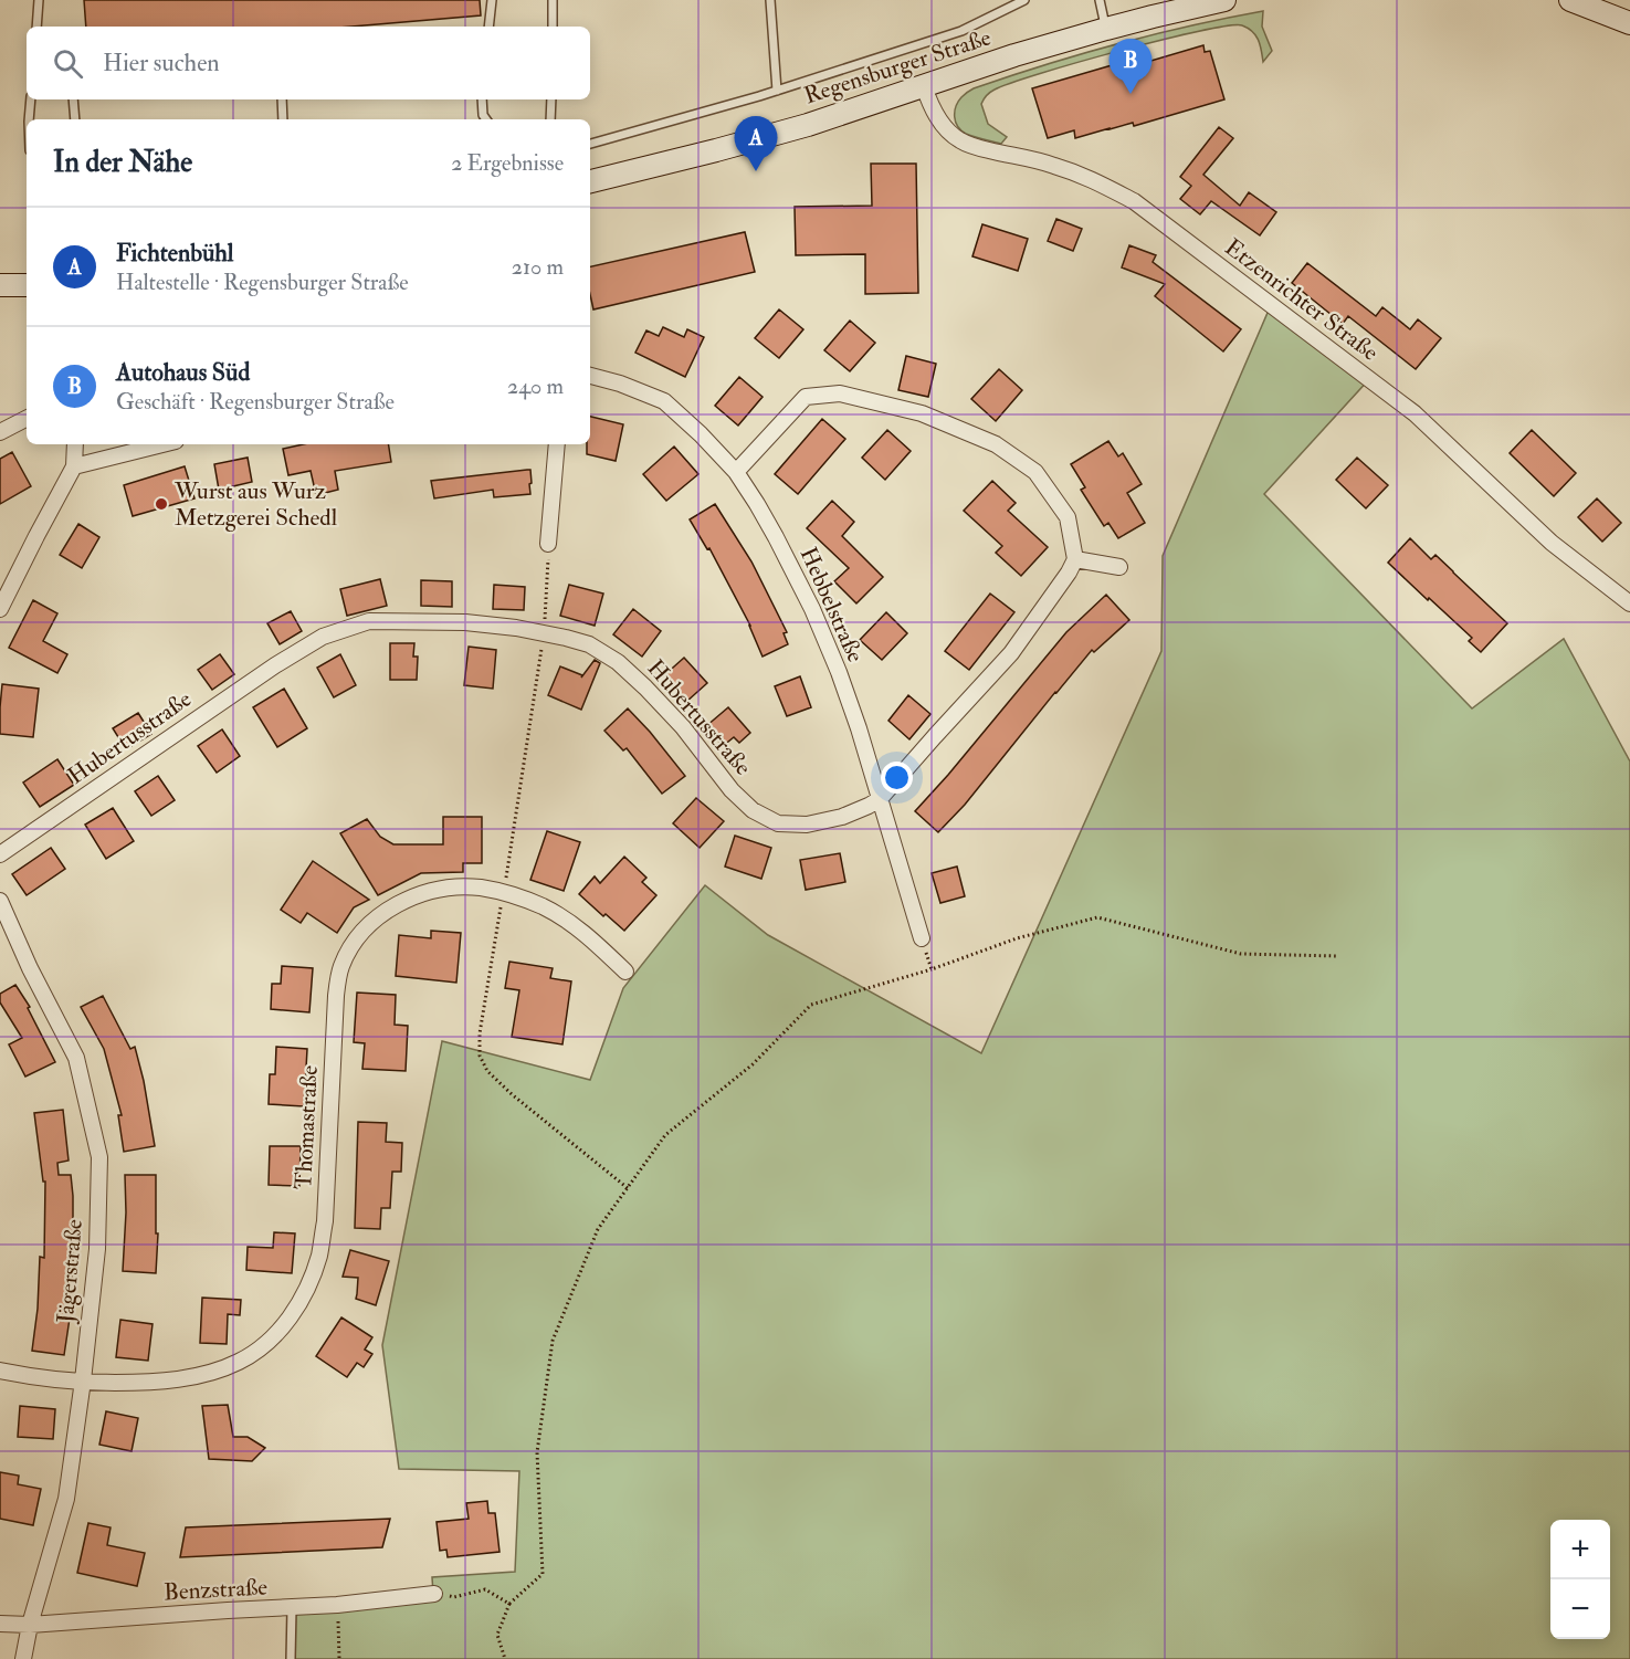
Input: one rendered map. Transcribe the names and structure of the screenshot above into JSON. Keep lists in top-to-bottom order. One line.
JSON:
{"streets":{"main road":["Regensburger Straße"],"street":["Etzenrichter Straße","Hebbelstraße","Hubertusstraße","Thomastraße","Jägerstraße","Benzstraße"]},"crossings":[["Regensburger Straße","Etzenrichter Straße"],["Hebbelstraße","Hubertusstraße"],["Thomastraße","Jägerstraße"],["Jägerstraße","Benzstraße"]],"places":["Wurst aus Wurz Metzgerei Schedl"],"page":{"search":"Hier suchen","pins":["B","A"],"heading":["In der Nähe","2 Ergebnisse"],"list":[{"mark":"A","name":"Fichtenbühl","note":"Haltestelle · Regensburger Straße","value":"210 m"},{"mark":"B","name":"Autohaus Süd","note":"Geschäft · Regensburger Straße","value":"240 m"}],"map_buttons":["+","−"]}}
